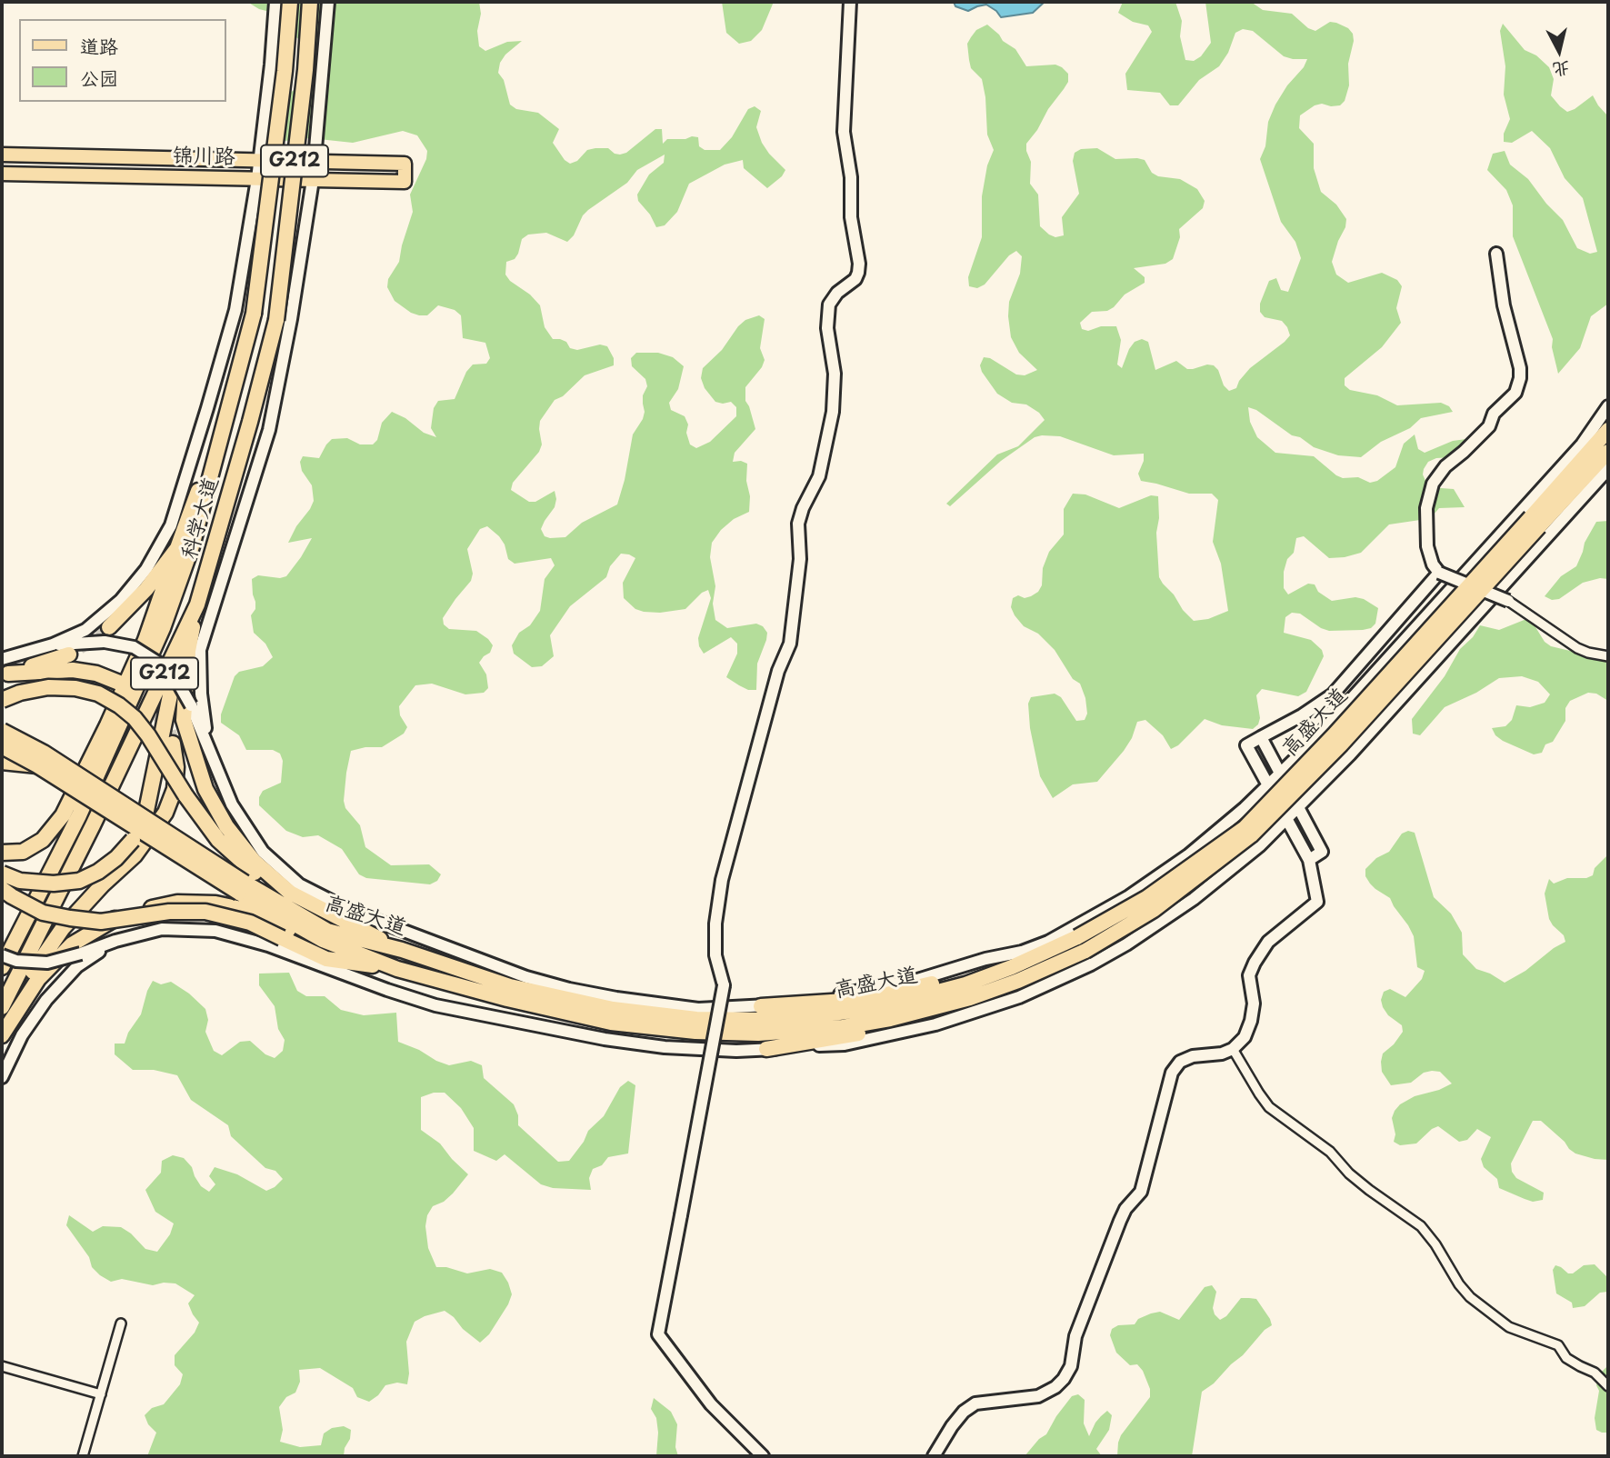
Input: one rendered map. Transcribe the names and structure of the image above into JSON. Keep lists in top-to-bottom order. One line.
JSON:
{"streets":{"highway":["G212","科学大道","高盛大道"],"main road":["锦川路"]},"crossings":[["锦川路","科学大道"],["科学大道","高盛大道"]],"legend":["道路","公园"],"north":"bottom"}
